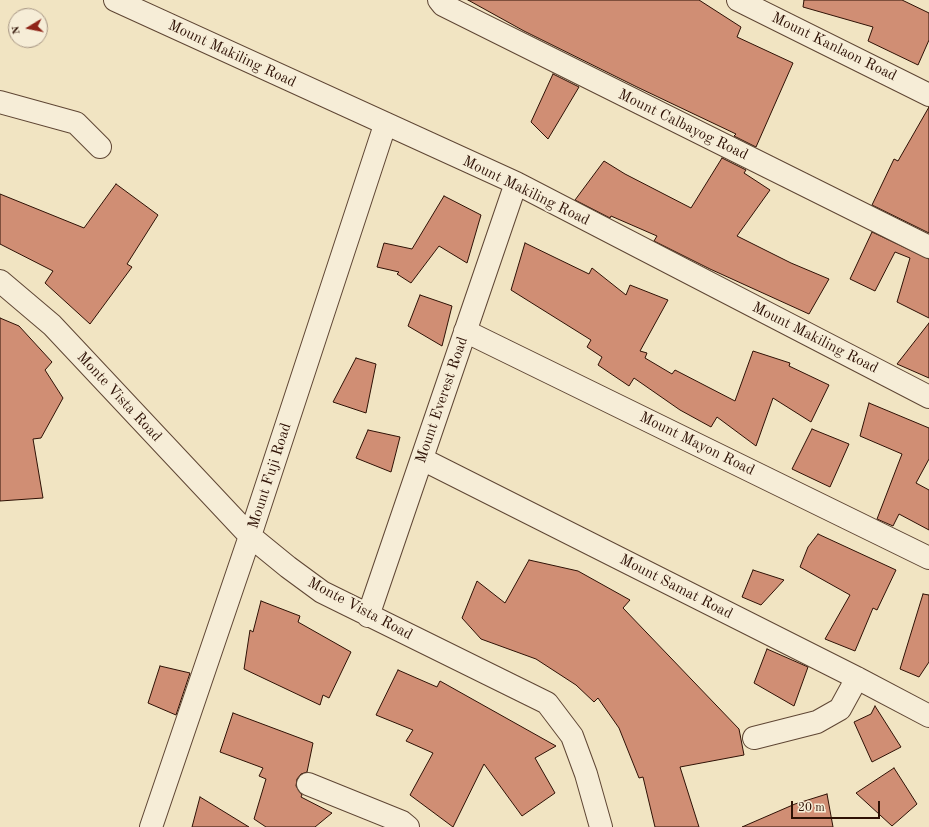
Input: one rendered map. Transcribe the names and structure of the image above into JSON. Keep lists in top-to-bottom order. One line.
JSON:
{"streets":{"street":["Mount Kanlaon Road","Mount Makiling Road","Mount Calbayog Road","Monte Vista Road","Mount Everest Road","Mount Mayon Road","Mount Fuji Road","Mount Samat Road"]},"crossings":[["Mount Makiling Road","Mount Everest Road"],["Mount Makiling Road","Mount Fuji Road"],["Monte Vista Road","Mount Everest Road"],["Monte Vista Road","Mount Fuji Road"],["Mount Everest Road","Mount Mayon Road"],["Mount Everest Road","Mount Samat Road"]],"scale_bar":"20 m","north":"left"}
